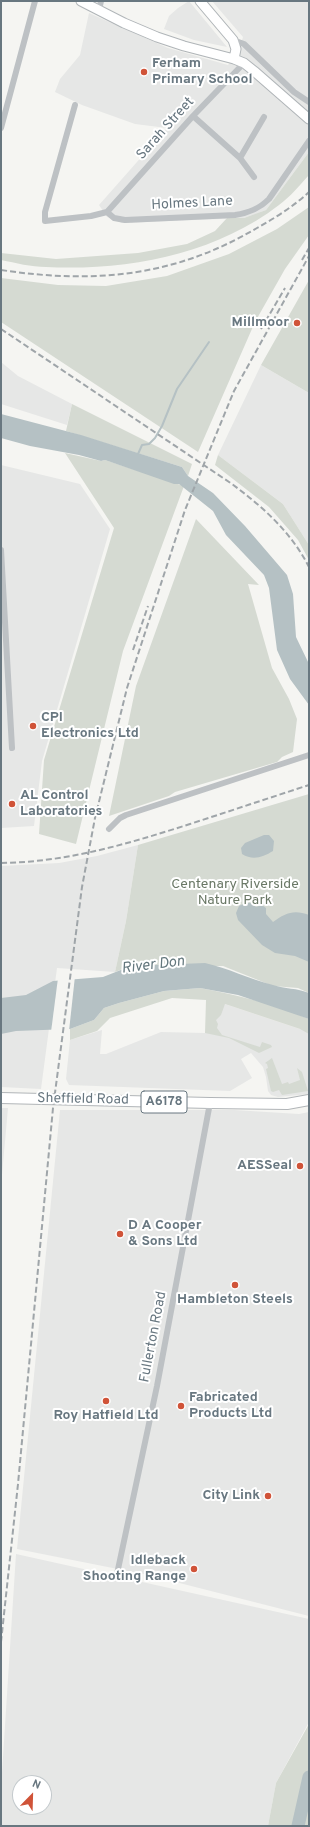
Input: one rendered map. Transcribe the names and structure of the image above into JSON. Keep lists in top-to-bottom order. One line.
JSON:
{"streets":{"main road":["Sheffield Road","A6178"],"street":["Sarah Street","Holmes Lane","Fullerton Road"]},"crossings":[["Sarah Street","Holmes Lane"],["Sheffield Road","Fullerton Road"]],"water":["River Don"],"parks":["Centenary Riverside Nature Park"],"places":["Ferham Primary School","Millmoor","CPI Electronics Ltd","AL Control Laboratories","AESSeal","D A Cooper & Sons Ltd","Hambleton Steels","Roy Hatfield Ltd","Fabricated Products Ltd","City Link","Idleback Shooting Range"],"north":"top right"}
